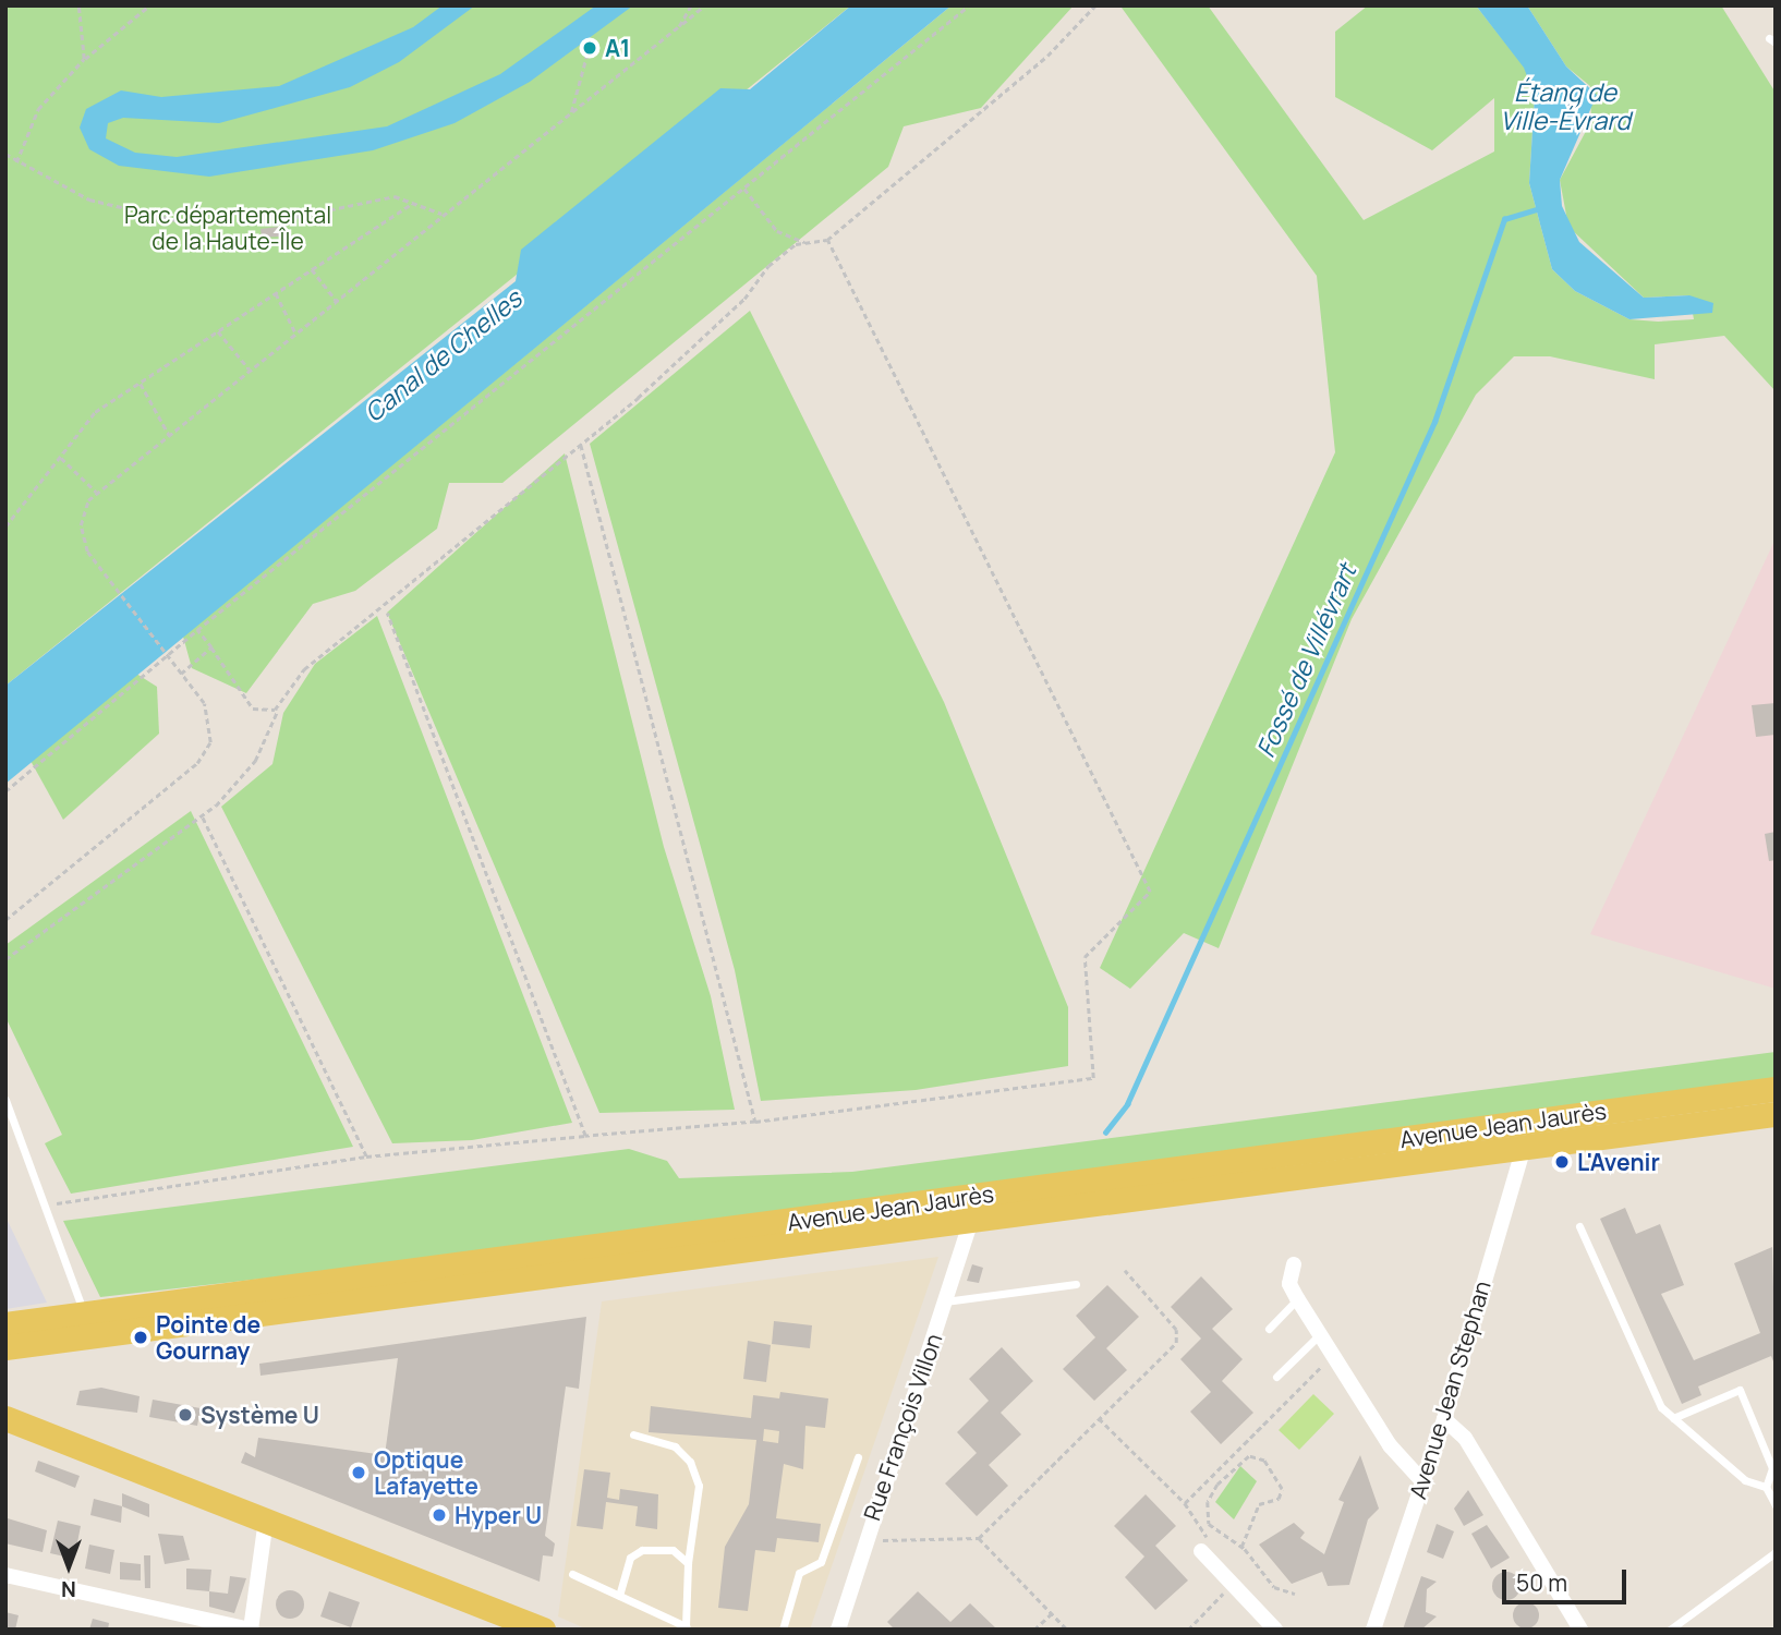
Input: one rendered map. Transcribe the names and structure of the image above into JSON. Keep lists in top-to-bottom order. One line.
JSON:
{"streets":{"main road":["Avenue Jean Jaurès"],"street":["Avenue Jean Stephan","Rue François Villon"]},"crossings":[["Avenue Jean Jaurès","Avenue Jean Stephan"],["Avenue Jean Jaurès","Rue François Villon"]],"water":["Étang de Ville-Évrard","Canal de Chelles","Fossé de Villévrart"],"parks":["Parc départemental de la Haute-Île"],"places":["A1","L'Avenir","Pointe de Gournay","Système U","Optique Lafayette","Hyper U"],"scale_bar":"50 m","north":"bottom"}
